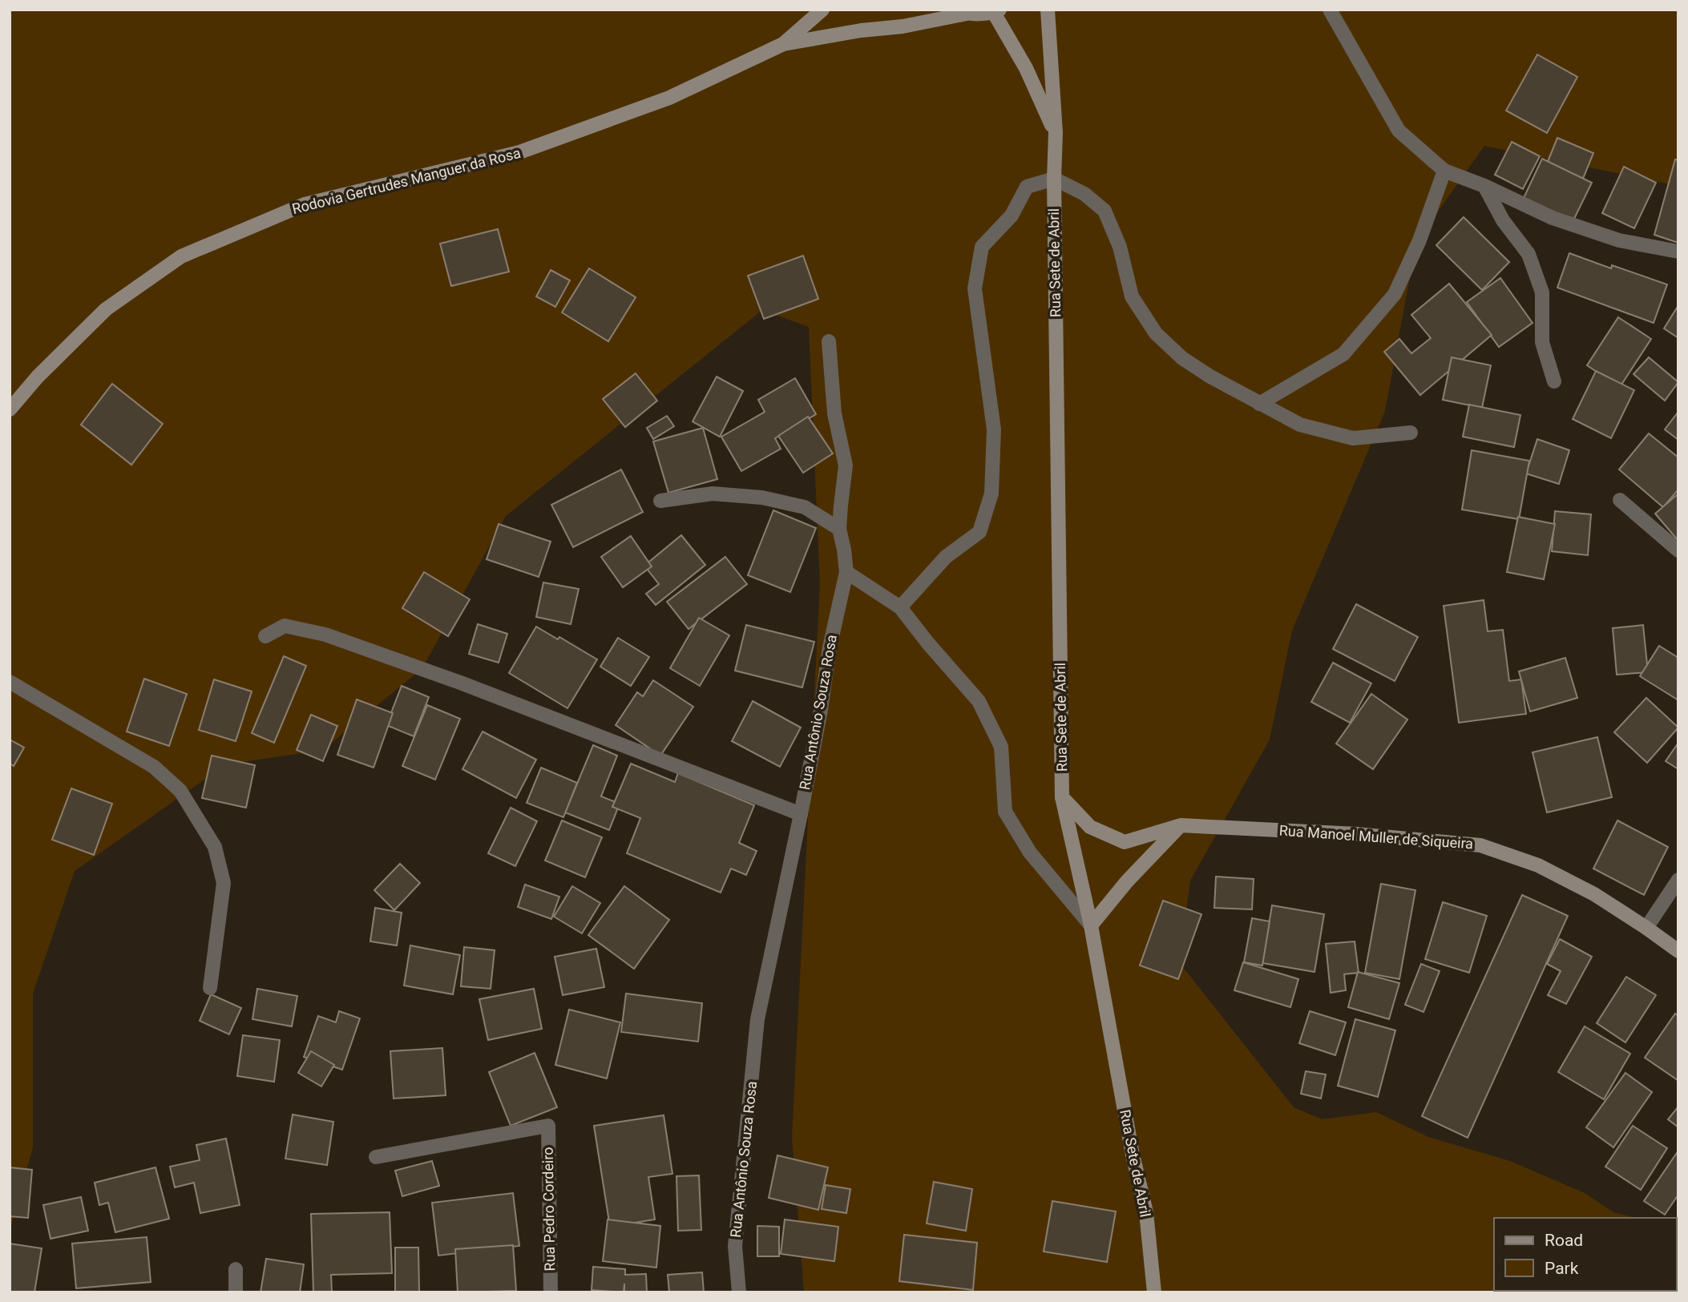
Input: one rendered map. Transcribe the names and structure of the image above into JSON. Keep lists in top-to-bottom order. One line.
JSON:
{"streets":{"main road":["Rodovia Gertrudes Manguer da Rosa","Rua Sete de Abril","Rua Manoel Muller de Siqueira"],"street":["Rua Antônio Souza Rosa","Rua Pedro Cordeiro"]},"crossings":[["Rua Sete de Abril","Rua Manoel Muller de Siqueira"]],"legend":["Road","Park"]}
